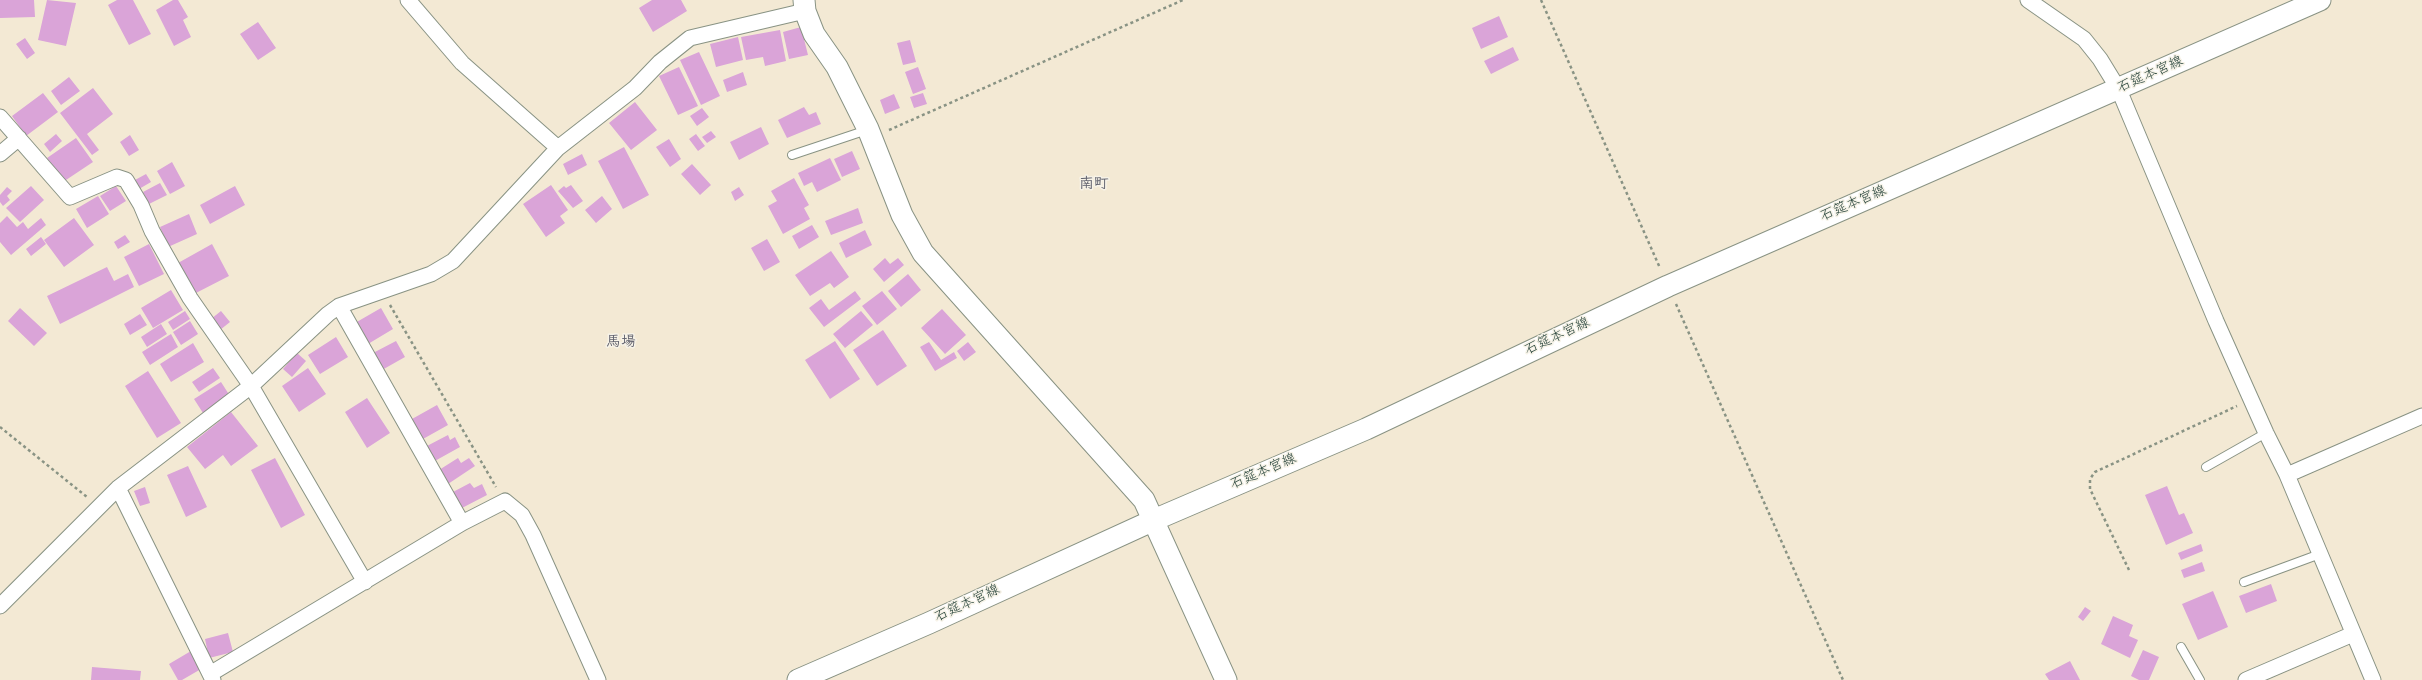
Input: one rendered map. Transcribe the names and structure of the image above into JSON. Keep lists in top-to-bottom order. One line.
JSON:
{"streets":{"main road":["石筵本宮線"]},"districts":["南町","馬場"]}
